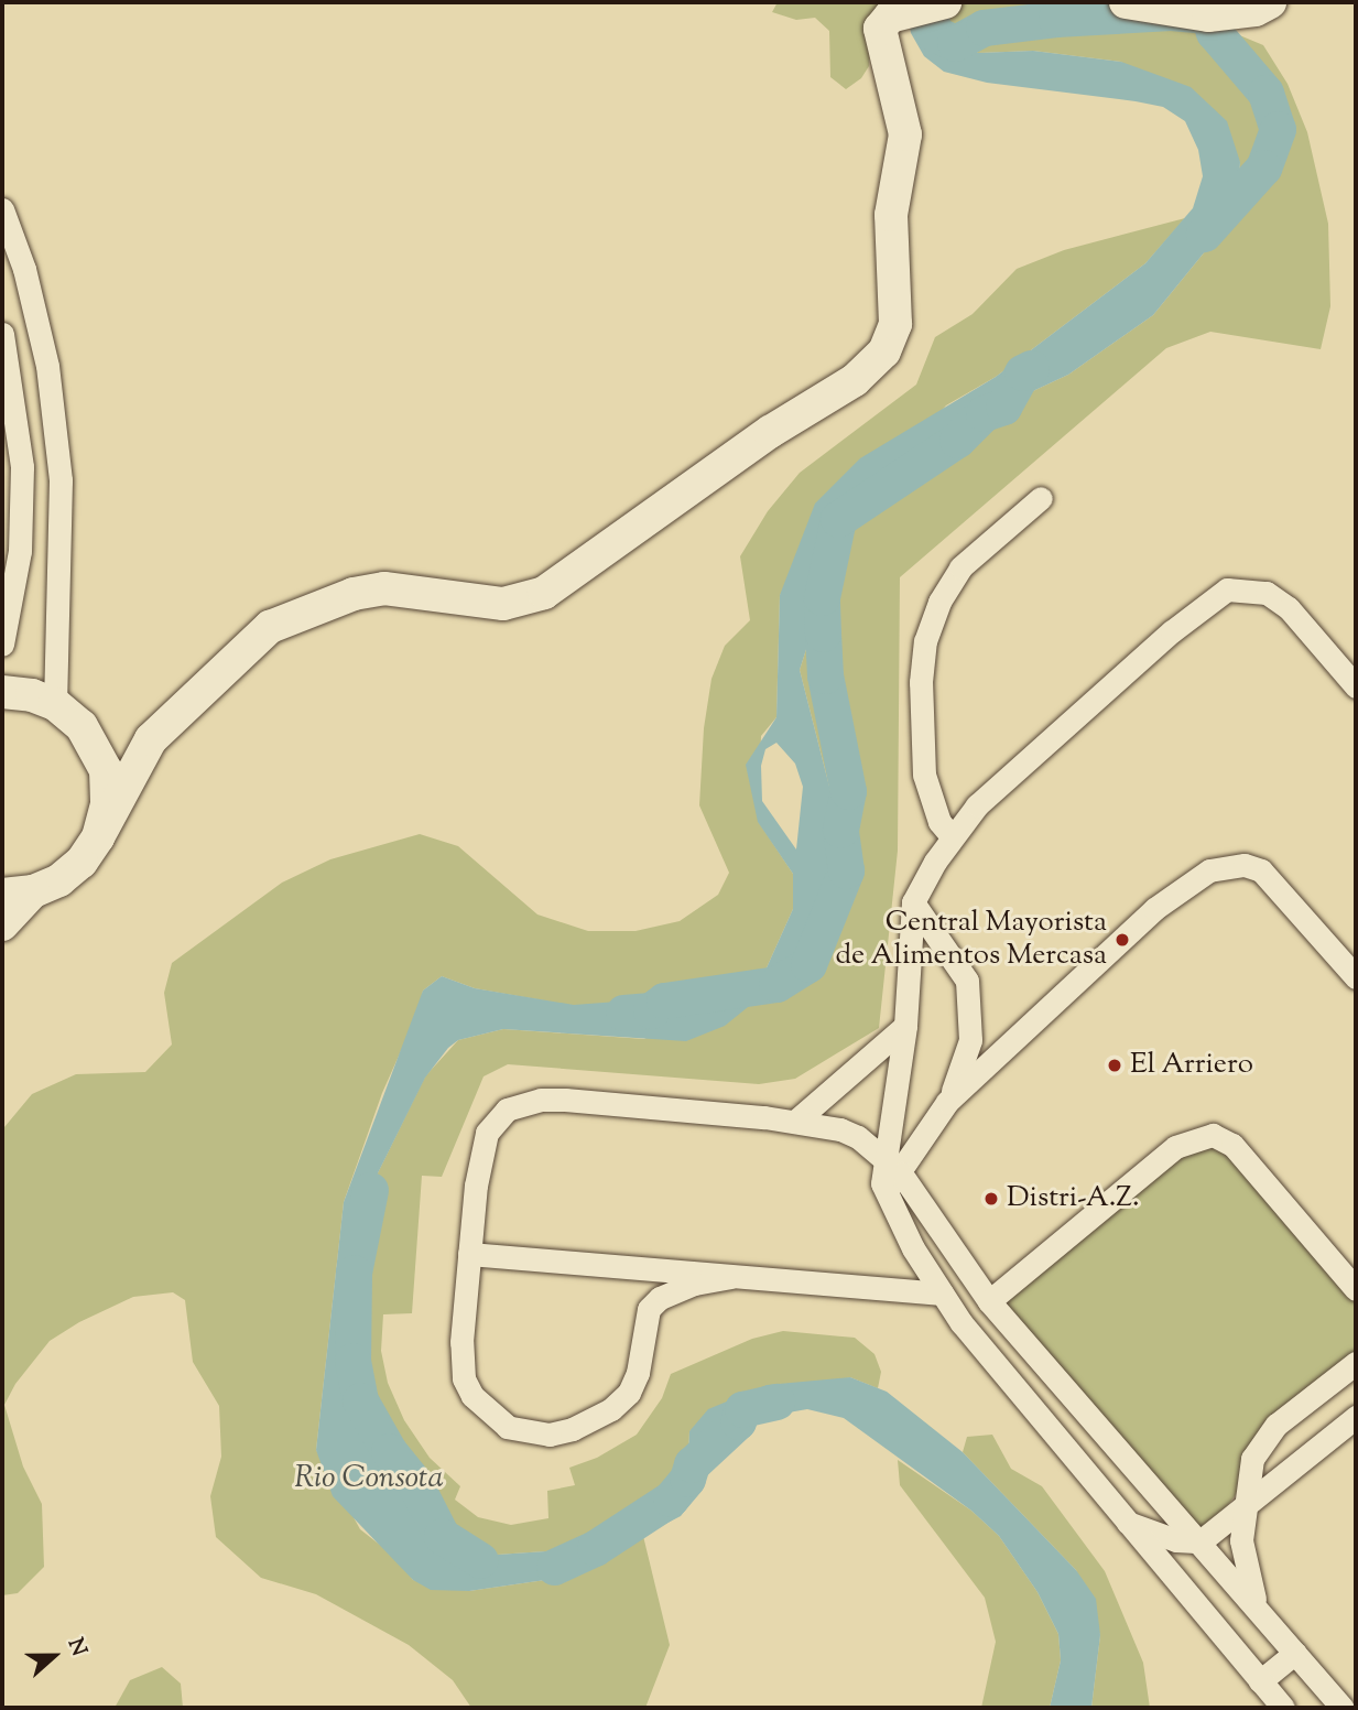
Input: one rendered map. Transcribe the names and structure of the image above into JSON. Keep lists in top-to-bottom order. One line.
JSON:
{"water":["Rio Consota"],"places":["Central Mayorista de Alimentos Mercasa","El Arriero","Distri-A.Z."],"north":"right"}
